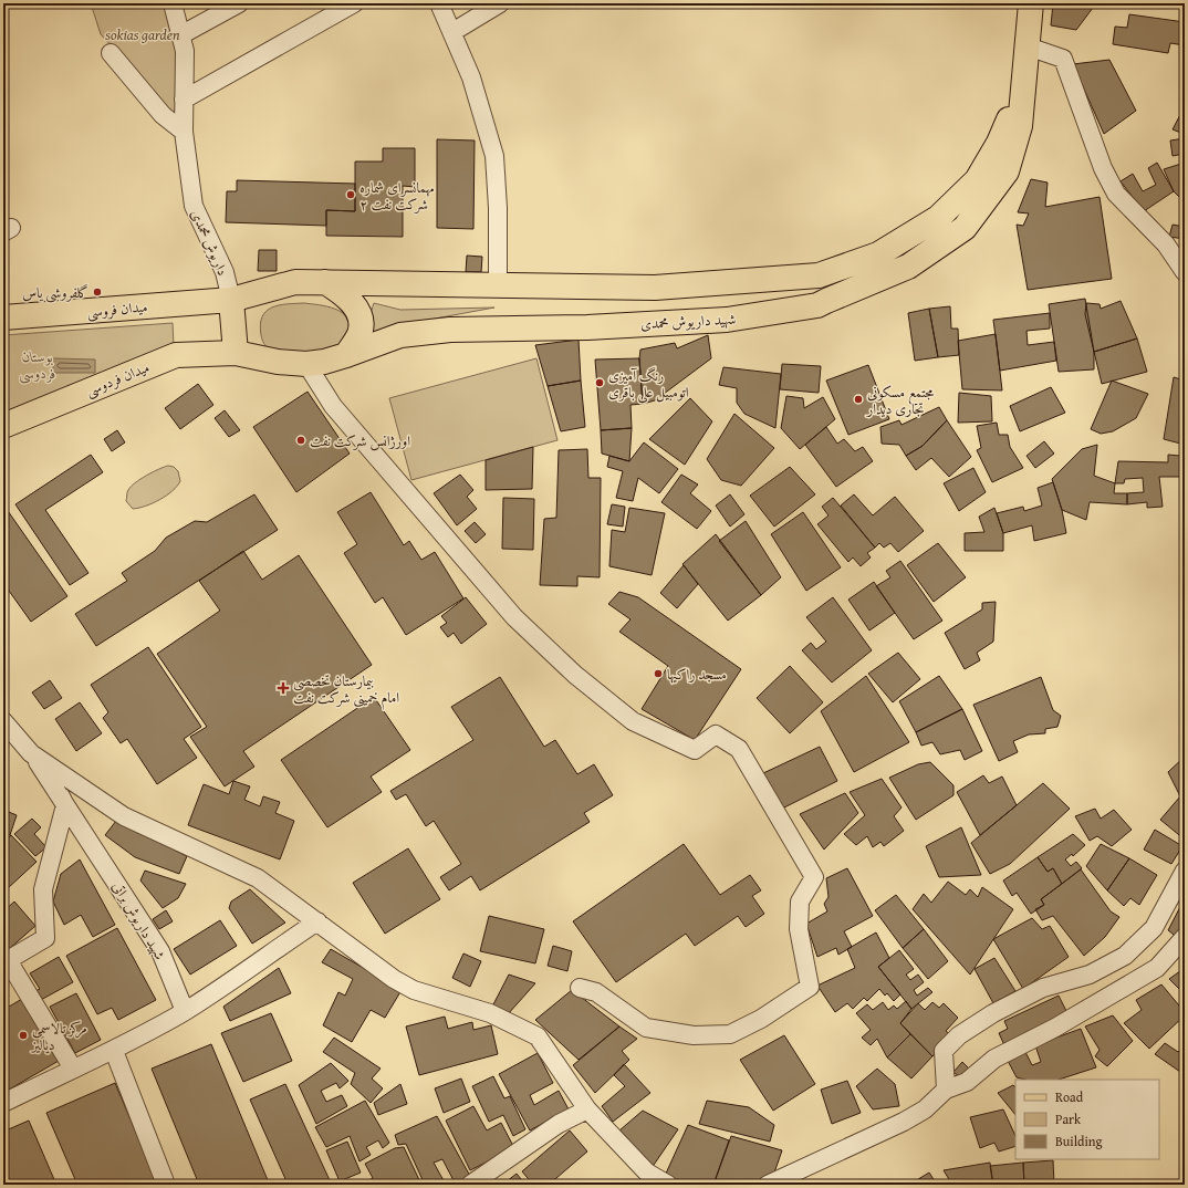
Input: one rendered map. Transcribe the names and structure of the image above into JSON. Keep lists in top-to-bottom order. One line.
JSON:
{"streets":{"main road":["میدان فروسی","شهید داریوش محمدی","میدان فردوسی"],"street":["داریوش محمدی","شهید داریوش براتی"]},"crossings":[["داریوش محمدی","میدان فروسی"],["داریوش محمدی","شهید داریوش محمدی"],["داریوش محمدی","میدان فردوسی"],["میدان فروسی","شهید داریوش محمدی"],["میدان فروسی","میدان فردوسی"],["شهید داریوش محمدی","میدان فردوسی"]],"parks":["sokias garden","بوستان فردوسی"],"places":{"other":["مهمانسرای شماره ۲ شرکت نفت","گلفروشی یاس","رنگ آمیزی اتومبیل علی باقری","مجتمع مسکونی تجاری دیدار","اورژانس شرکت نفت","مسجد راکیها","مرکز تالاسمی دیالیز"],"health":["بیمارستان تخصصی امام خمینی شرکت نفت"]},"legend":["Road","Park","Building"]}
